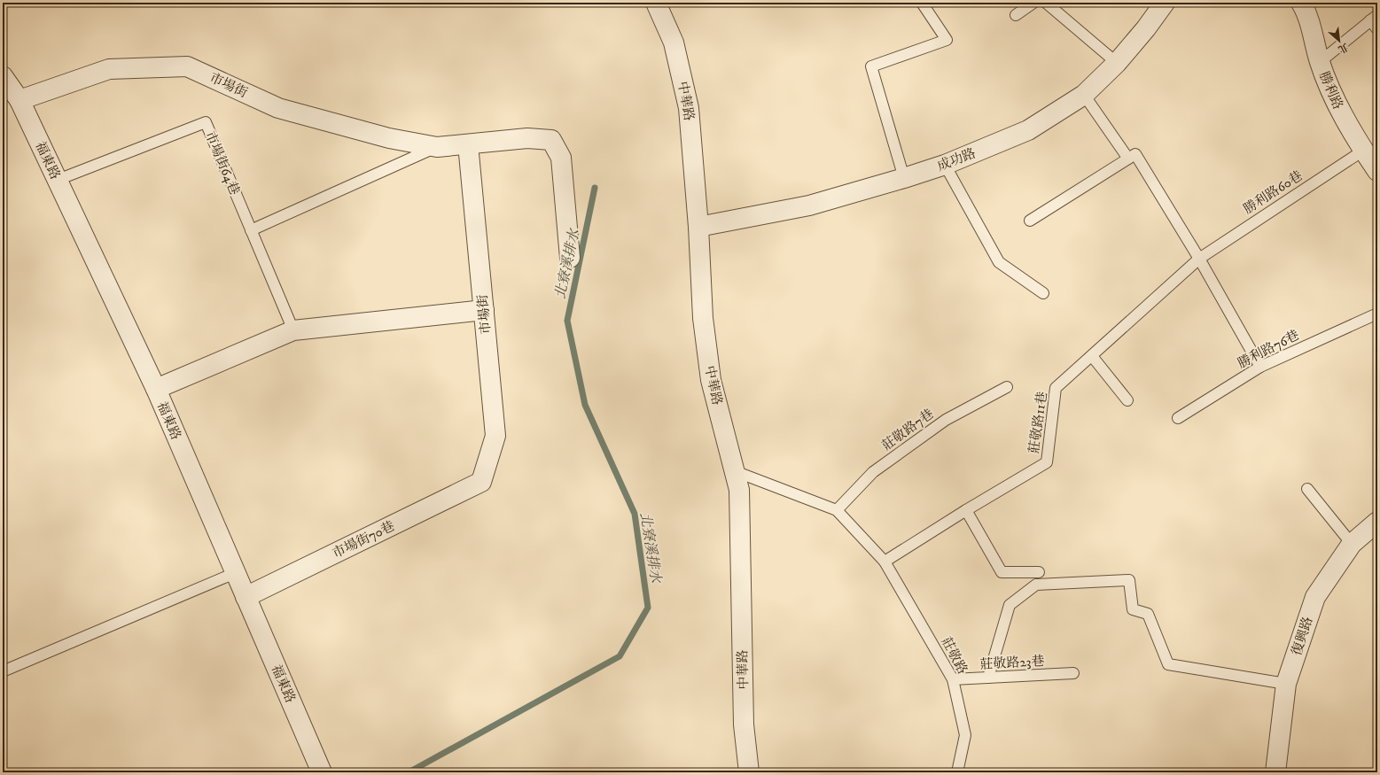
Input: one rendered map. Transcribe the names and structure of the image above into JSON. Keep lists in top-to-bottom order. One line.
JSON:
{"streets":{"street":["市場街","勝利路","中華路","成功路","福東路","市場街70巷","復興路"],"lane":["市場街64巷","勝利路60巷","勝利路76巷","莊敬路11巷","莊敬路7巷","莊敬路","莊敬路23巷"]},"crossings":[["市場街","福東路"],["市場街","市場街64巷"],["市場街","市場街70巷"],["勝利路","勝利路60巷"],["中華路","成功路"],["福東路","市場街64巷"],["福東路","市場街70巷"],["勝利路60巷","莊敬路11巷"],["莊敬路11巷","莊敬路"],["莊敬路7巷","莊敬路"],["莊敬路","莊敬路23巷"]],"water":["北寮溪排水"],"north":"bottom right"}
